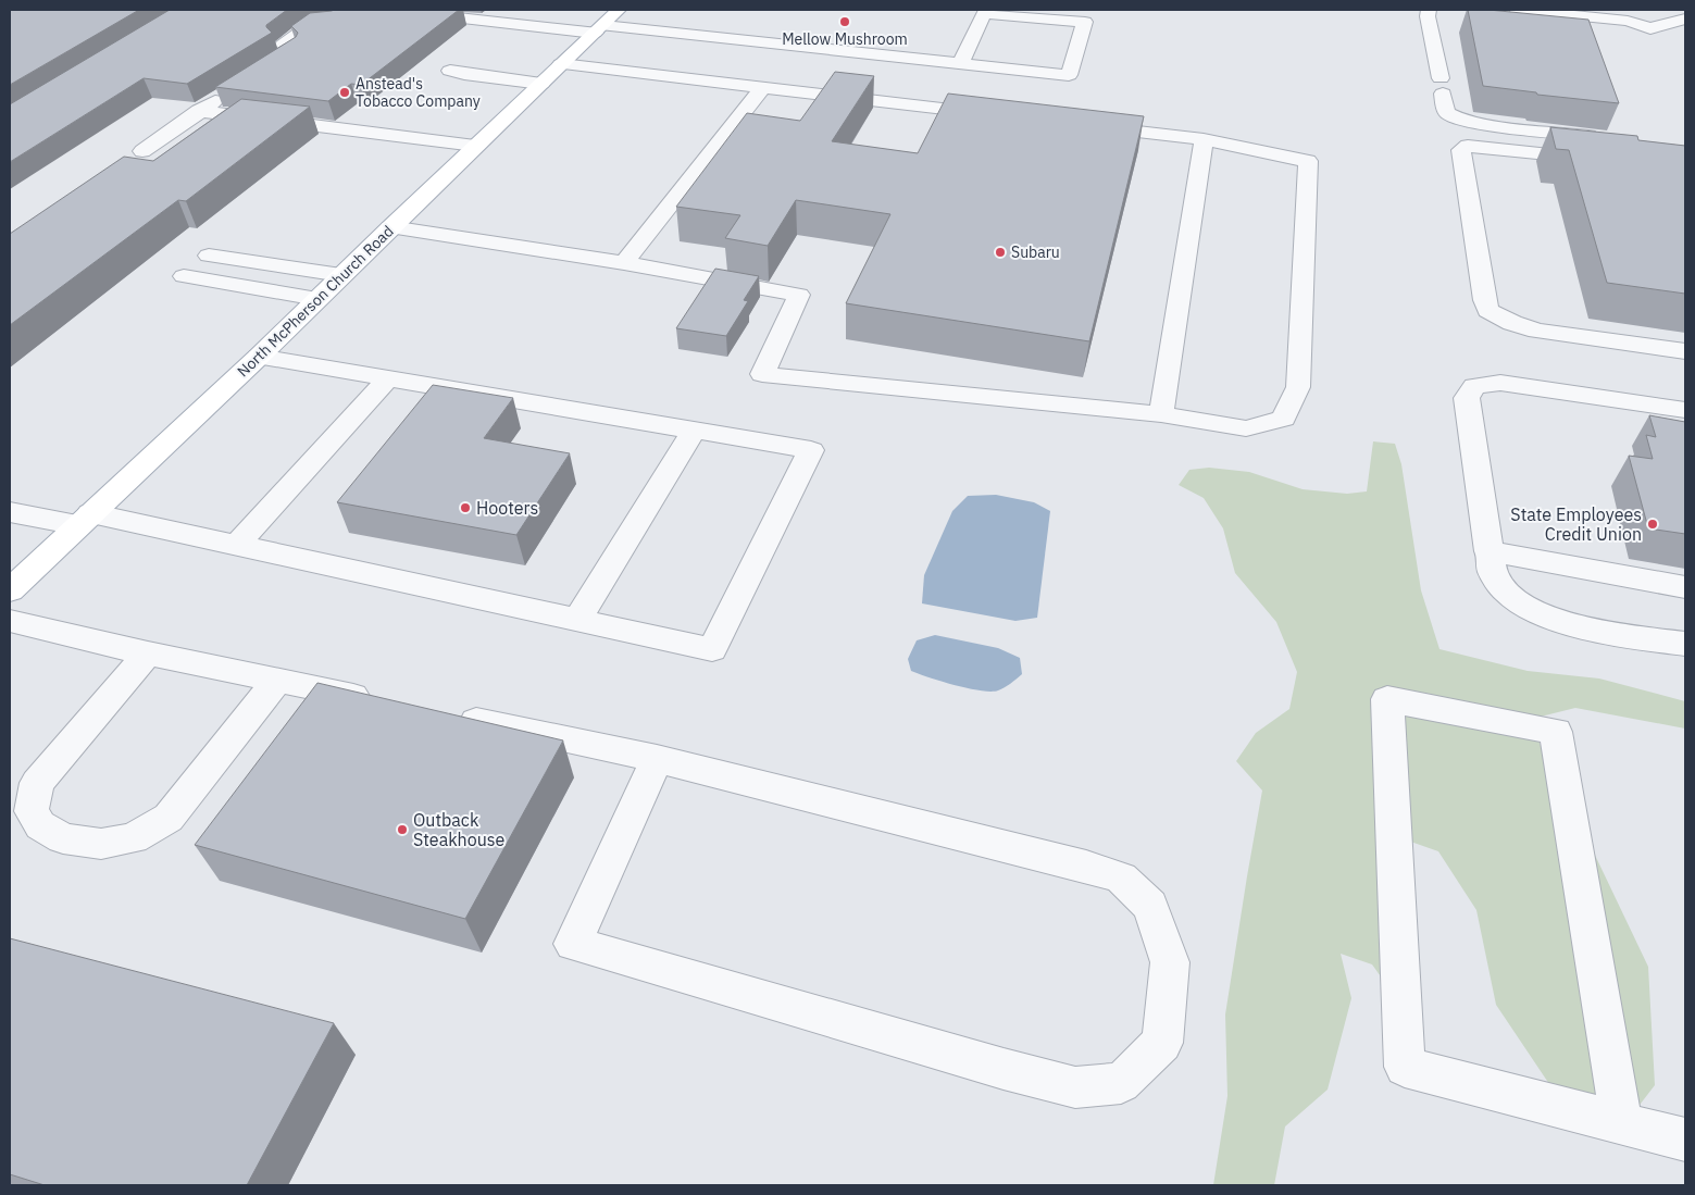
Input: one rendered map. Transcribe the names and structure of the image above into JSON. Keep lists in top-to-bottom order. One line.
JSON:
{"streets":{"main road":["North McPherson Church Road"]},"places":["Mellow Mushroom","Anstead's Tobacco Company","Subaru","Hooters","State Employees Credit Union","Outback Steakhouse"]}
